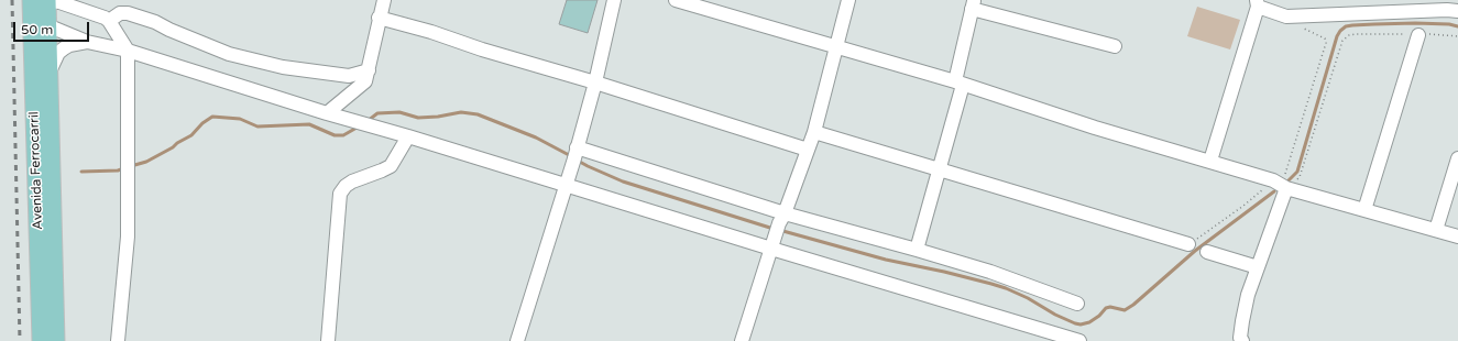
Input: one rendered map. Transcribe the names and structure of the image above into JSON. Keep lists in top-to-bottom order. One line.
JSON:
{"streets":{"main road":["Avenida Ferrocarril"]},"scale_bar":"50 m"}
